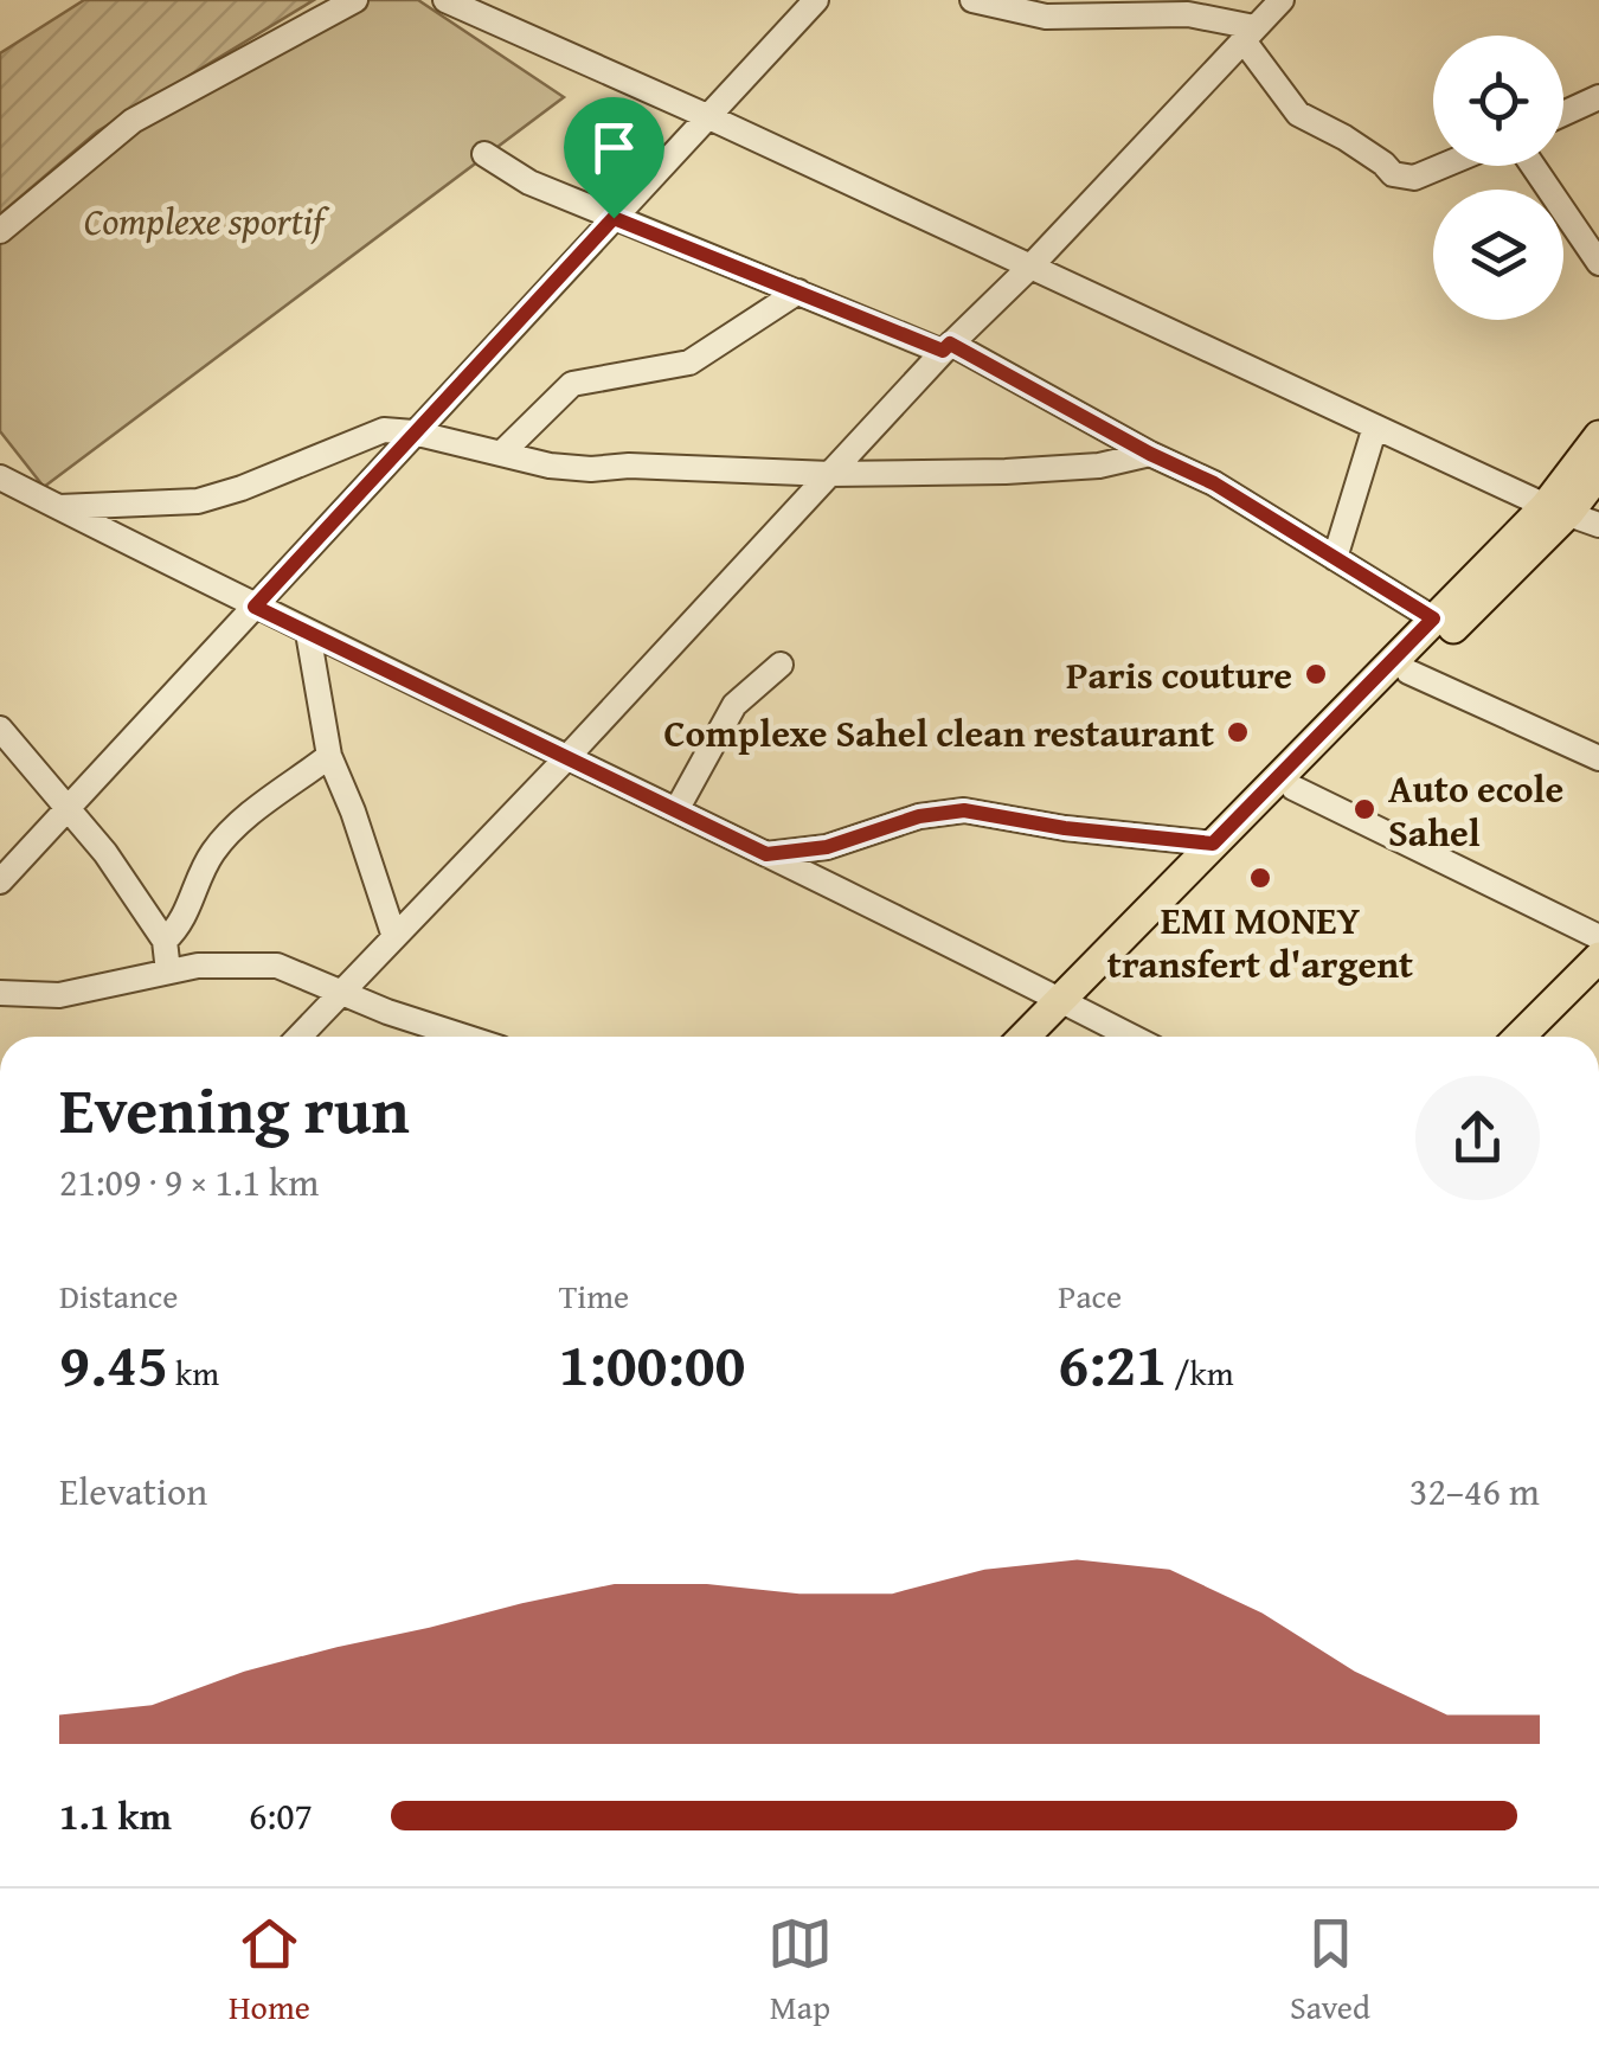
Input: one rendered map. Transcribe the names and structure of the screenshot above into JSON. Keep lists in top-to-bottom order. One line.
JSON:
{"parks":["Complexe sportif"],"places":["Paris couture","Complexe Sahel clean restaurant","Auto ecole Sahel","EMI MONEY transfert d'argent"],"page":{"heading":["Evening run","21:09 · 9 × 1.1 km"],"stats":[["Distance","9.45 km"],["Time","1:00:00"],["Pace","6:21 /km"]],"chart":["Elevation","32–46 m"],"list":[{"name":"1.1 km","note":"6:07"}],"tabs":["Home","Map","Saved"]}}
